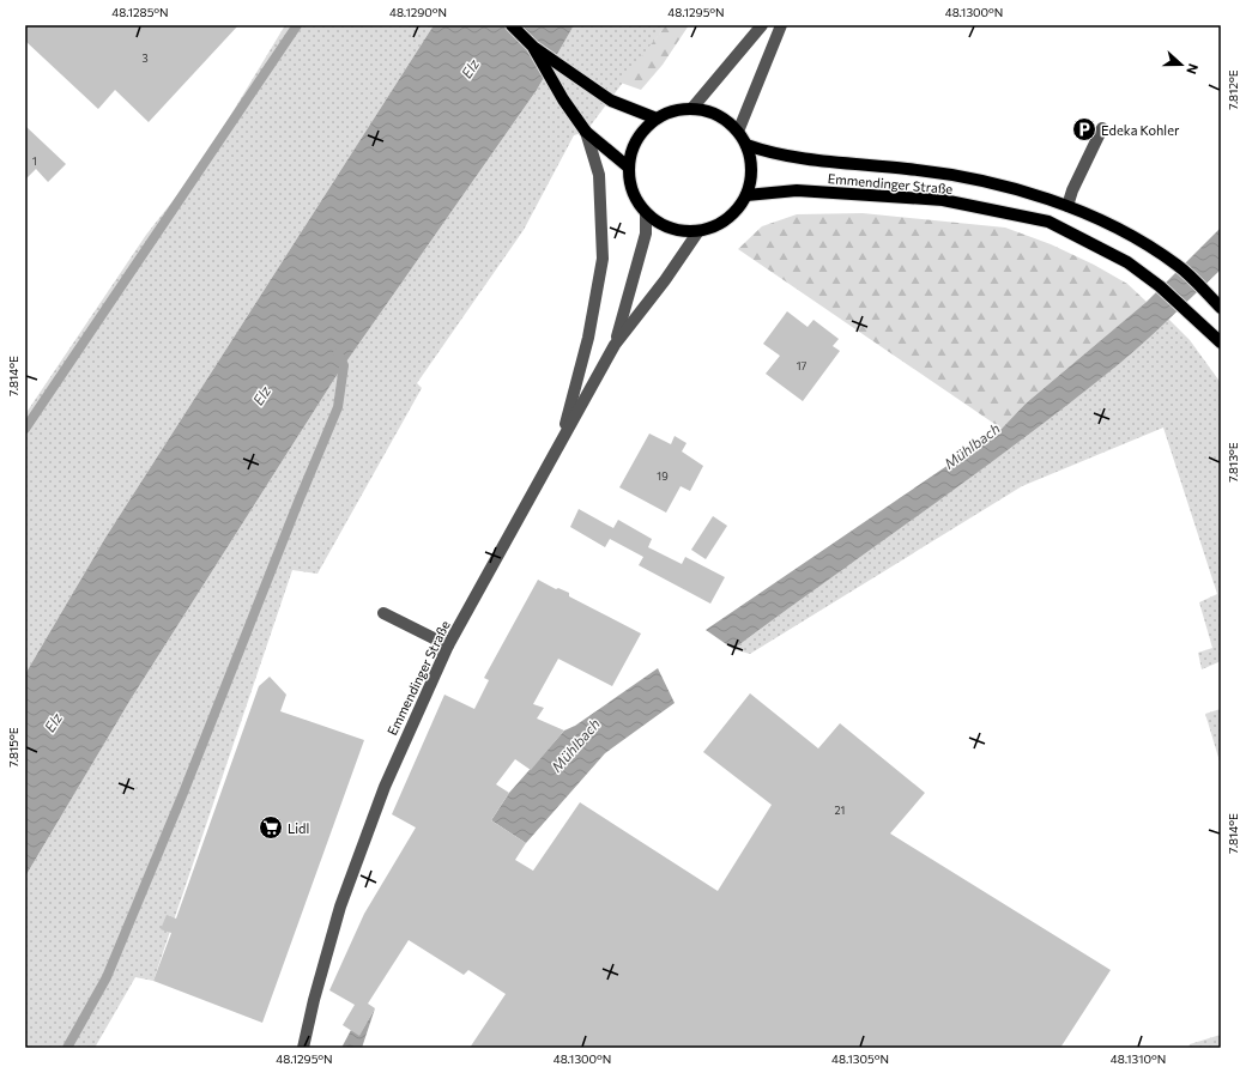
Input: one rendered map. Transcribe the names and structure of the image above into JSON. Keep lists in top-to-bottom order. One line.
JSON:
{"streets":{"main road":["Emmendinger Straße"]},"water":["Elz","Mühlbach"],"places":{"parking":["Edeka Kohler"],"supermarket":["Lidl"]},"house_numbers":["3","1","17","19","21"],"north":"right","coordinates":["48.1285°N","48.1290°N","48.1295°N","48.1300°N","7.812°E","7.814°E","7.813°E","7.815°E","48.1305°N","48.1310°N"]}
